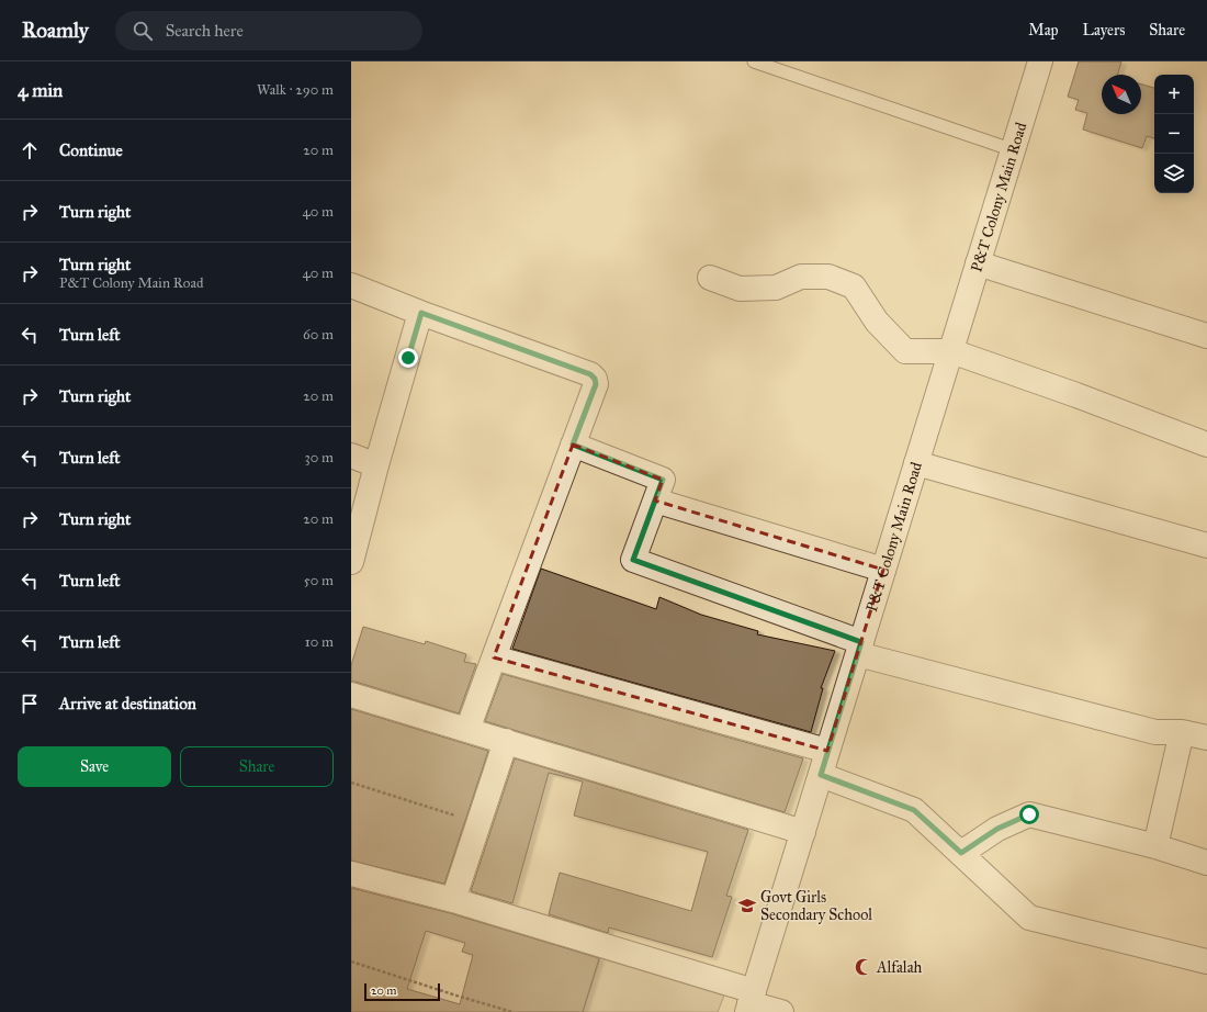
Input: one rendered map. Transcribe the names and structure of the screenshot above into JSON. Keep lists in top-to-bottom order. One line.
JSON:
{"streets":{"street":["P&T Colony Main Road"]},"places":{"school or university":["Govt Girls Secondary School"],"mosque":["Alfalah"]},"scale_bar":"20 m","north":"top left","page":{"header":"Roamly","search":"Search here","nav":["Map","Layers","Share"],"heading":["4 min","Walk · 290 m"],"map_buttons":["+","−"],"list":[["Continue","20 m"],["Turn right","40 m"],["Turn right","P&T Colony Main Road","40 m"],["Turn left","60 m"],["Turn right","20 m"],["Turn left","30 m"],["Turn right","20 m"],["Turn left","50 m"],["Turn left","10 m"],"Arrive at destination"],"buttons":["Save","Share"],"scale":"20 m"}}
